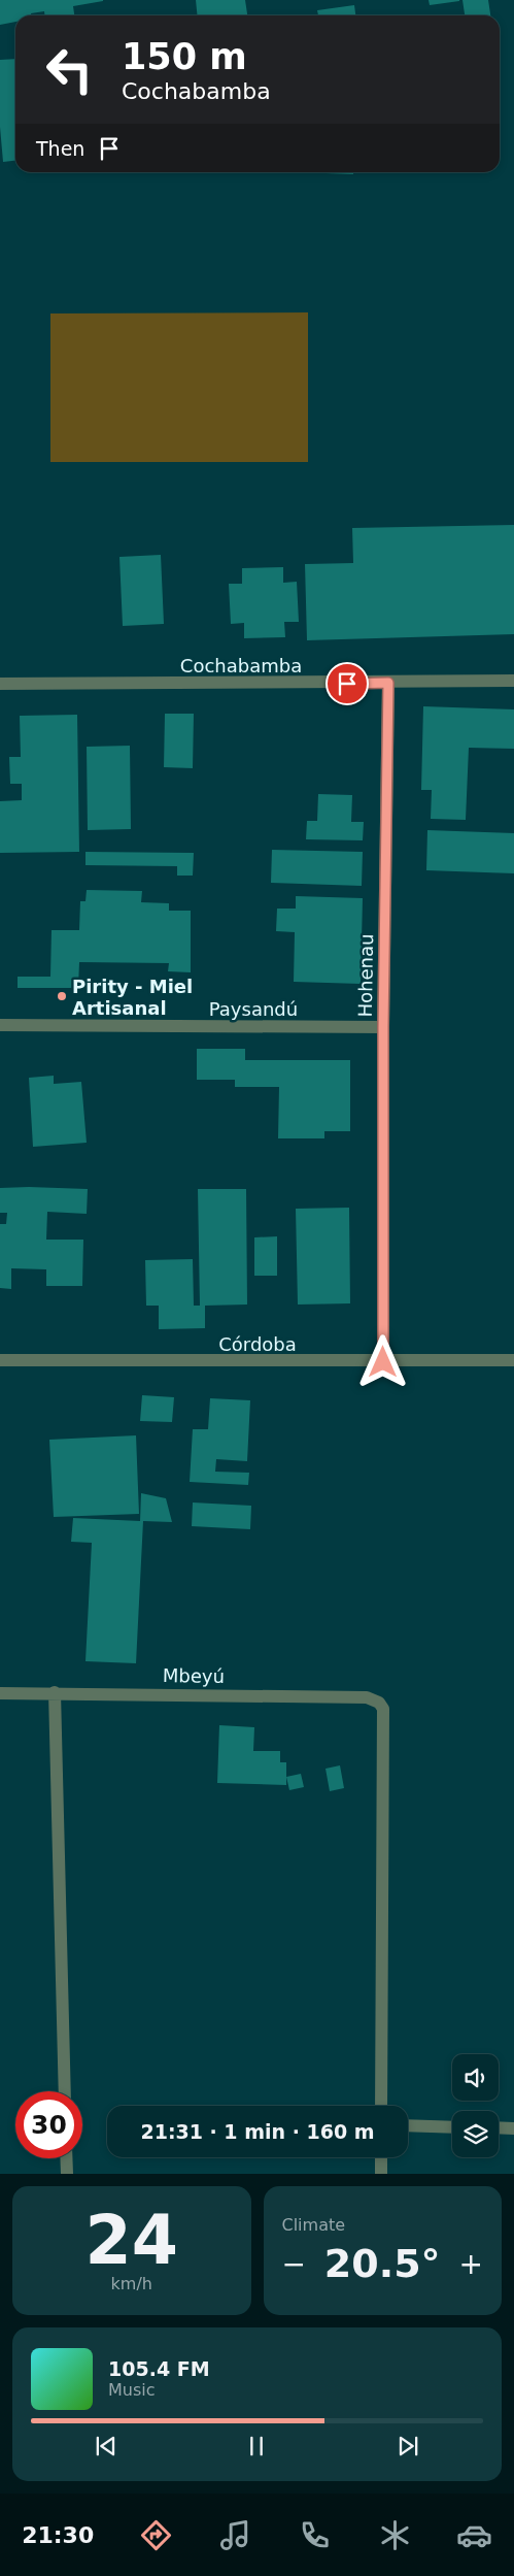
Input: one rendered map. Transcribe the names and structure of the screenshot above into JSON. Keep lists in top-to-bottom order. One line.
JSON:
{"streets":{"street":["Cochabamba","Hohenau","Paysandú","Córdoba","Mbeyú"]},"crossings":[["Cochabamba","Hohenau"],["Hohenau","Paysandú"],["Hohenau","Córdoba"]],"places":["Pirity - Miel Artisanal"],"page":{"turn":["150 m","Cochabamba"],"then":"Then","limit":"30","trip":"21:31 · 1 min · 160 m","tile":[["24","km/h"],"Climate"],"heat":["−","20.5°","+"],"song":["105.4 FM","Music"],"tabs":"21:30"}}
